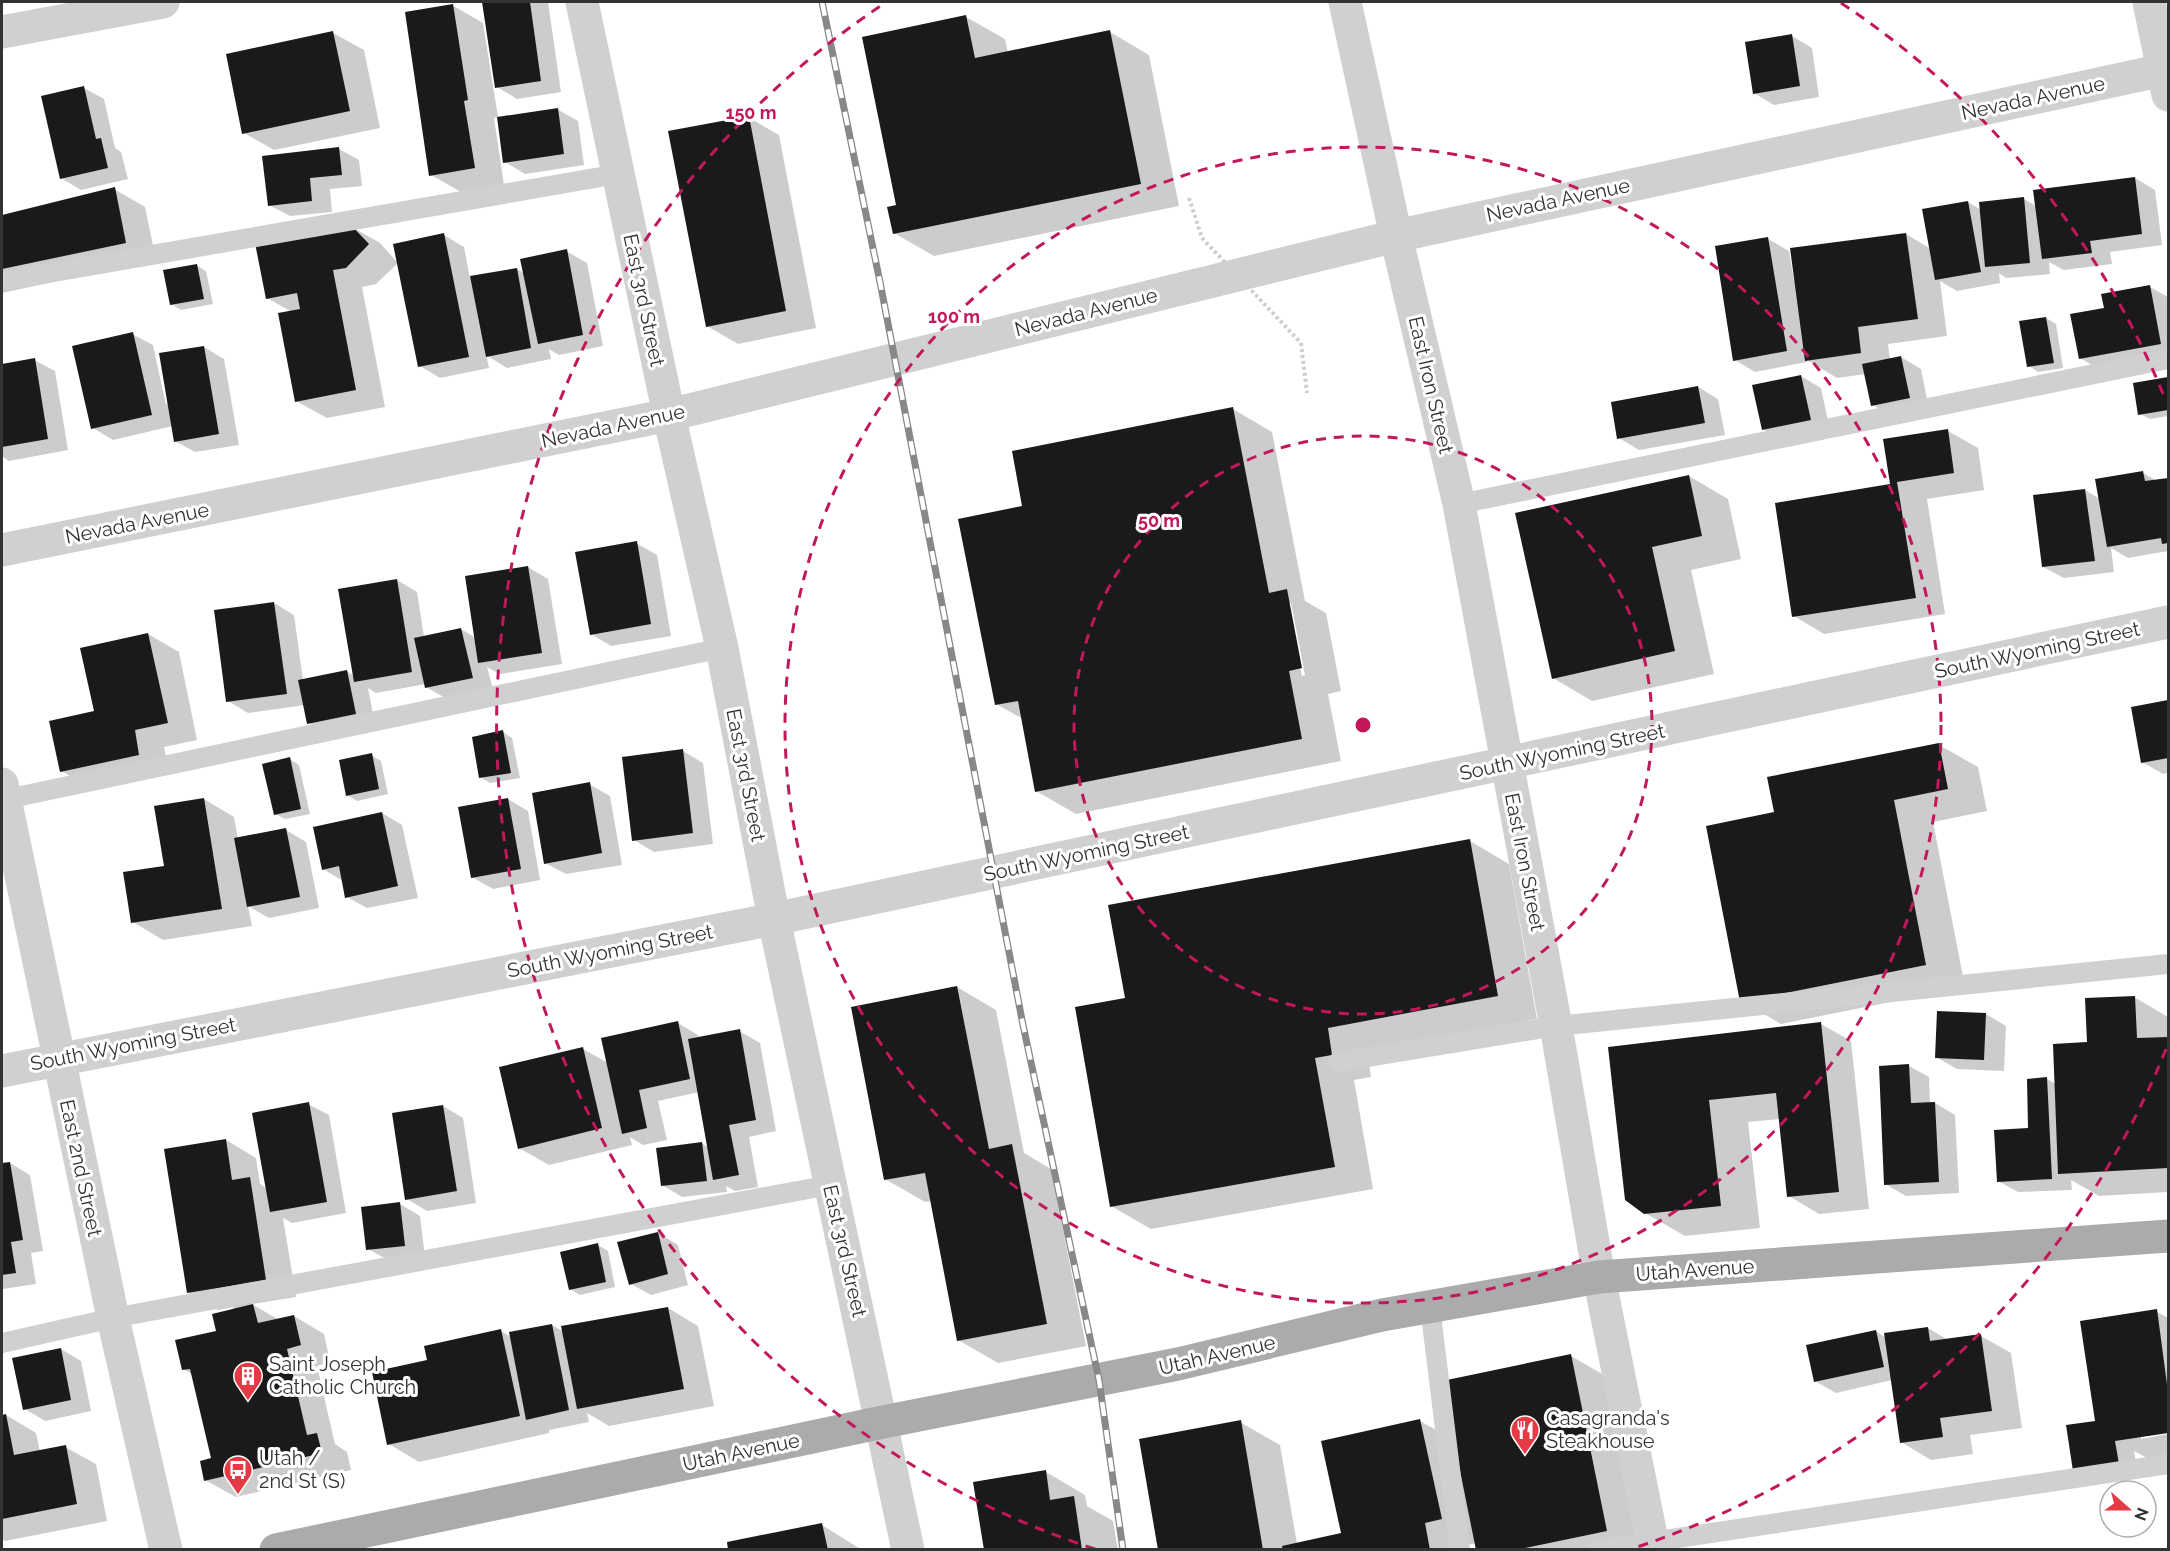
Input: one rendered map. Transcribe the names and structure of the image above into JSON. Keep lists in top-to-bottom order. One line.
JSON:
{"streets":{"main road":["Utah Avenue"],"street":["Nevada Avenue","East 3rd Street","East Iron Street","South Wyoming Street","East 2nd Street"]},"crossings":[["Nevada Avenue","East 3rd Street"],["Nevada Avenue","East Iron Street"],["East 3rd Street","South Wyoming Street"],["East 3rd Street","Utah Avenue"],["East Iron Street","South Wyoming Street"],["East Iron Street","Utah Avenue"],["South Wyoming Street","East 2nd Street"]],"places":{"building":["Saint Joseph Catholic Church"],"restaurant":["Casagranda's Steakhouse"],"bus stop":["Utah / 2nd St (S)"]},"north":"right","rings":["150 m","100 m","50 m"]}
